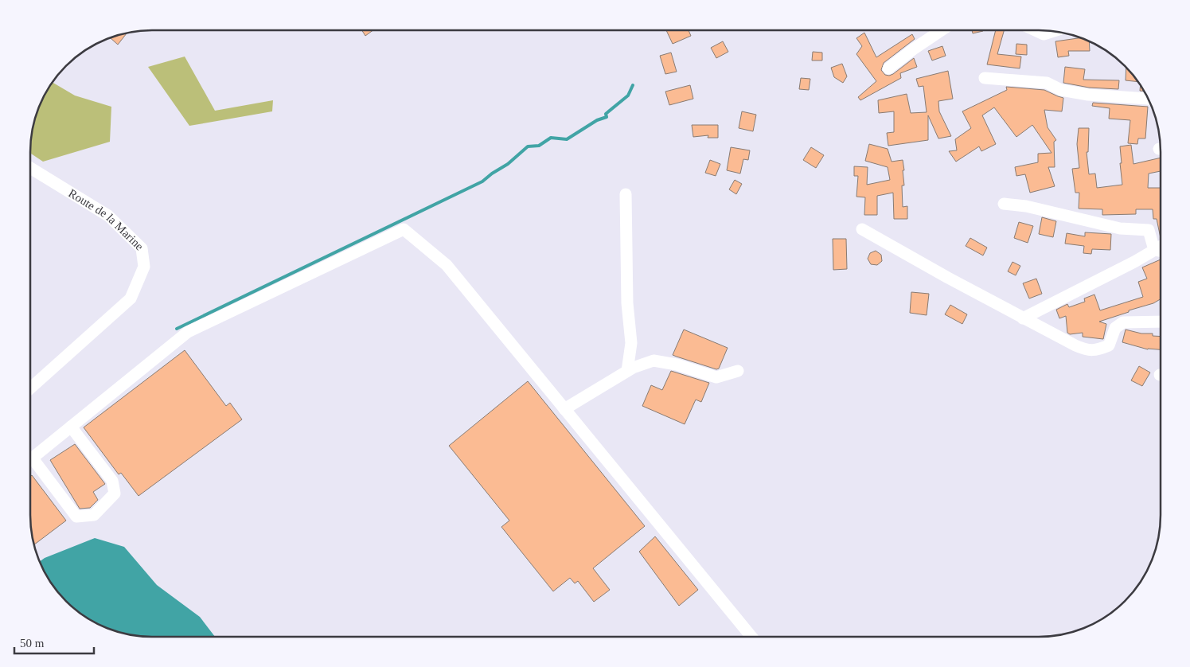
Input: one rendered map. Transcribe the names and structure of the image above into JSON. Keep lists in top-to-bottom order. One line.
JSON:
{"streets":{"street":["Route de la Marine"]},"scale_bar":"50 m"}
